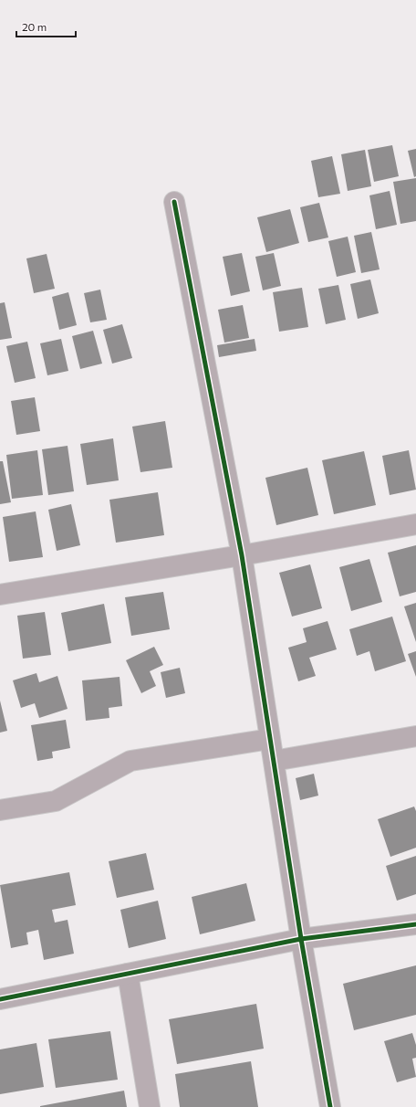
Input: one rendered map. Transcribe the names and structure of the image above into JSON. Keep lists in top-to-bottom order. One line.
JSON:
{"scale_bar":"20 m"}
